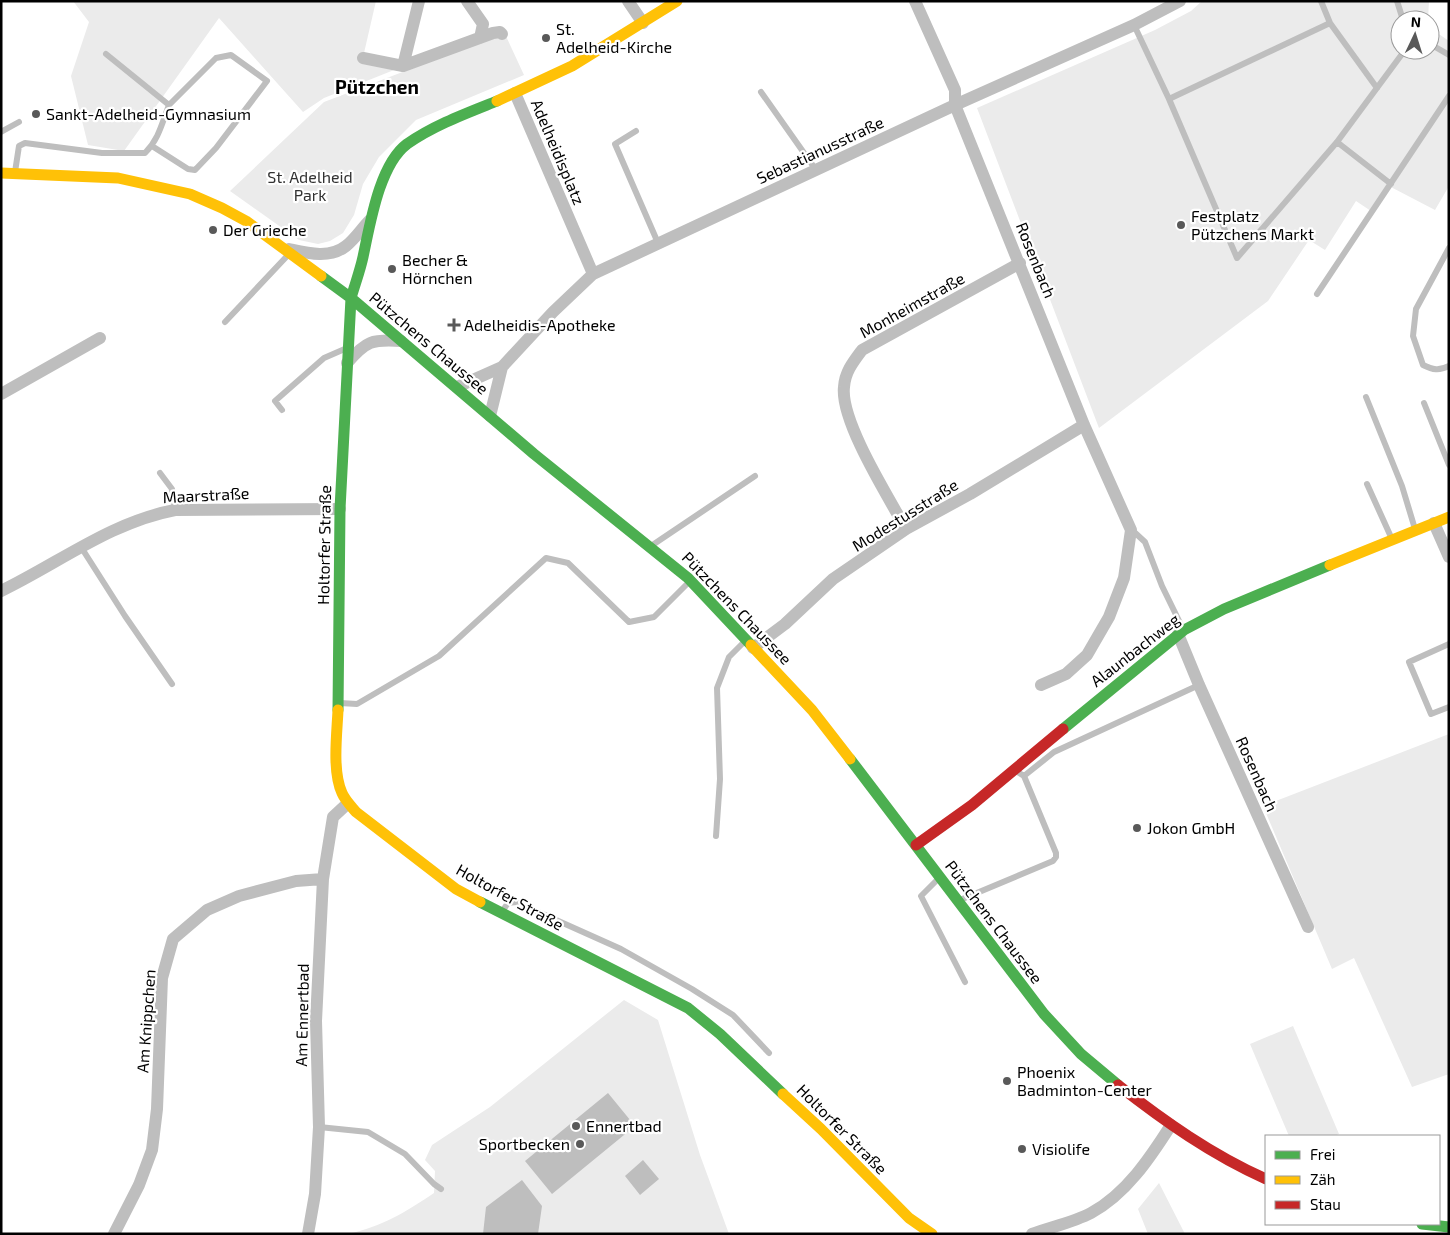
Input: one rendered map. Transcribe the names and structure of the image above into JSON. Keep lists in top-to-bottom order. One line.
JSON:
{"streets":{"street":["Sebastianusstraße","Adelheidisplatz","Rosenbach","Monheimstraße","Pützchens Chaussee","Maarstraße","Modestusstraße","Holtorfer Straße","Alaunbachweg","Am Ennertbad","Am Knippchen"]},"crossings":[["Sebastianusstraße","Adelheidisplatz"],["Sebastianusstraße","Rosenbach"],["Sebastianusstraße","Pützchens Chaussee"],["Adelheidisplatz","Pützchens Chaussee"],["Adelheidisplatz","Holtorfer Straße"],["Rosenbach","Monheimstraße"],["Rosenbach","Modestusstraße"],["Rosenbach","Alaunbachweg"],["Monheimstraße","Modestusstraße"],["Pützchens Chaussee","Modestusstraße"],["Pützchens Chaussee","Holtorfer Straße"],["Pützchens Chaussee","Alaunbachweg"],["Maarstraße","Holtorfer Straße"],["Holtorfer Straße","Am Ennertbad"],["Am Ennertbad","Am Knippchen"]],"districts":["Pützchen"],"parks":["St. Adelheid Park"],"places":{"other":["St. Adelheid-Kirche","Sankt-Adelheid-Gymnasium","Festplatz Pützchens Markt","Der Grieche","Becher & Hörnchen","Jokon GmbH","Phoenix Badminton-Center","Ennertbad","Sportbecken","Visiolife"],"health":["Adelheidis-Apotheke"]},"legend":["Frei","Zäh","Stau"],"north":"top"}
